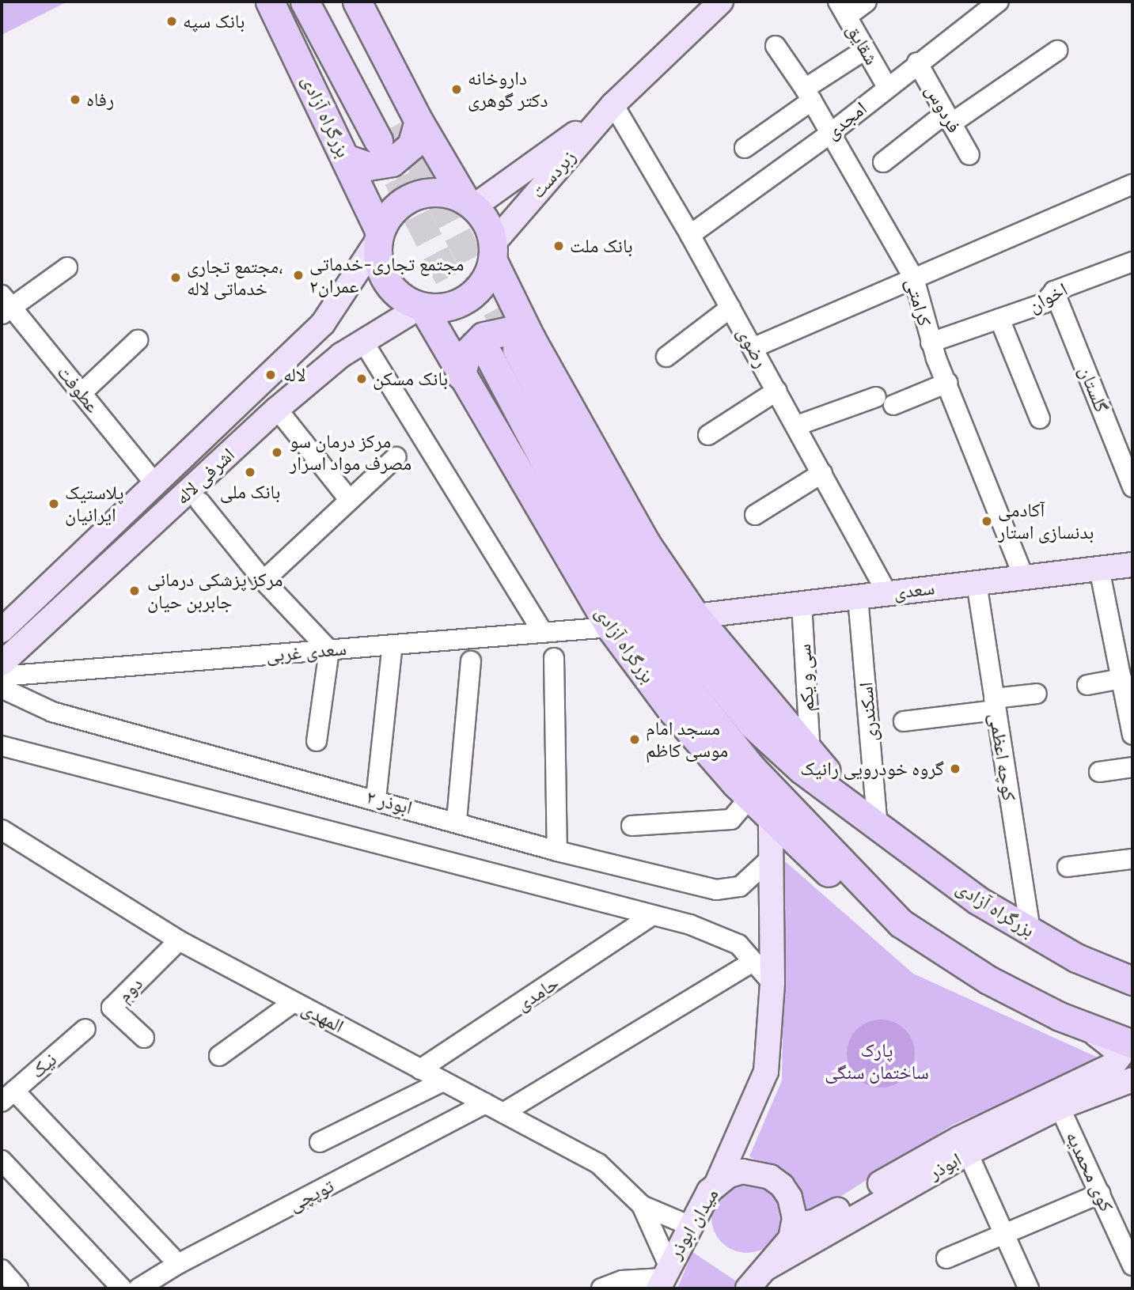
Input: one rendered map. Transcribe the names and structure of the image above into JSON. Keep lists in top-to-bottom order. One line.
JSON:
{"streets":{"highway":["بزرگراه آزادی"],"main road":["زبردست","اشرفی لاله","سعدی","ابوذر","میدان ابوذر"],"street":["شقایق","فردوس","امجدی","اخوان","کرامتی","رضوی","عطوفت","گلستان","سعدی غربی","سی و یکم","اسکندری","کوچه اعظمی","ابوذر ۲","دوم","حامدی","المهدی","نیک","کوی محمدیه","توپچی"]},"crossings":[["شقایق","امجدی"],["فردوس","امجدی"],["بزرگراه آزادی","زبردست"],["بزرگراه آزادی","اشرفی لاله"],["بزرگراه آزادی","سعدی"],["بزرگراه آزادی","سعدی غربی"],["بزرگراه آزادی","سی و یکم"],["بزرگراه آزادی","اسکندری"],["بزرگراه آزادی","کوچه اعظمی"],["بزرگراه آزادی","ابوذر"],["امجدی","کرامتی"],["امجدی","رضوی"],["زبردست","رضوی"],["زبردست","اشرفی لاله"],["اخوان","کرامتی"],["اخوان","گلستان"],["کرامتی","سعدی"],["رضوی","سعدی"],["عطوفت","اشرفی لاله"],["سعدی","سی و یکم"],["سعدی","اسکندری"],["سعدی","کوچه اعظمی"],["دوم","المهدی"],["حامدی","المهدی"],["المهدی","توپچی"],["المهدی","میدان ابوذر"],["ابوذر","کوی محمدیه"],["ابوذر","میدان ابوذر"]],"parks":["پارک ساختمان سنگی"],"places":["بانک سپه","داروخانه دکتر گوهری","رفاه","بانک ملت","مجتمع تجاری-خدماتی عمران۲","مجتمع تجاری، خدماتی لاله","لاله","بانک مسکن","مرکز درمان سو مصرف مواد اسرار","بانک ملی","پلاستیک ایرانیان","آکادمی بدنسازی استار","مرکز پزشکی درمانی جابربن حیان","مسجد امام موسی کاظم","گروه خودرویی رانیک"]}
